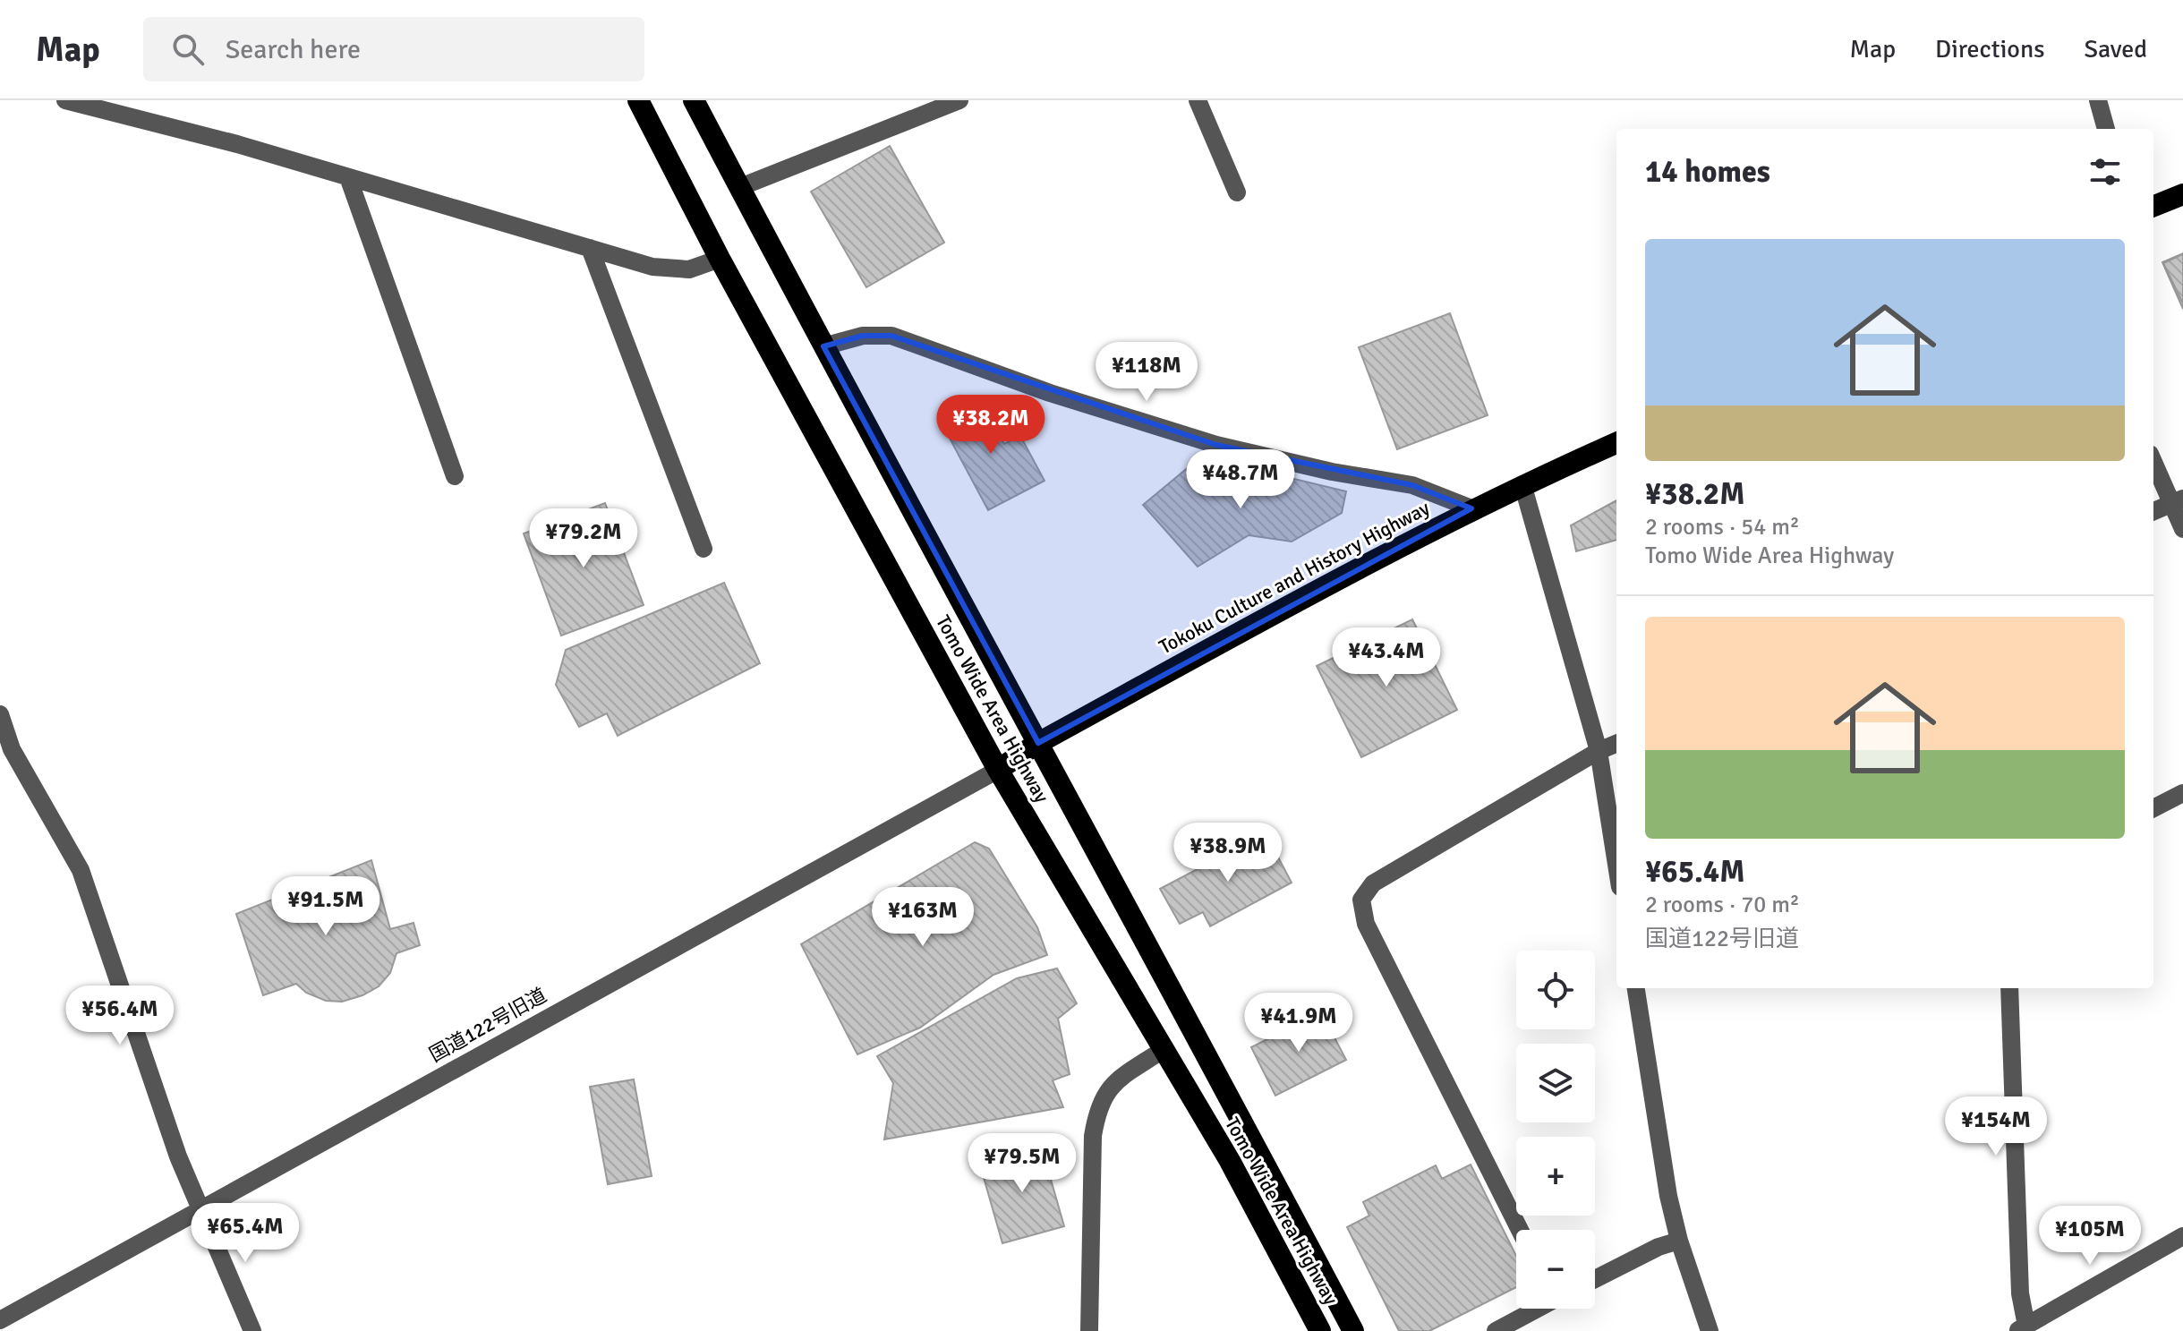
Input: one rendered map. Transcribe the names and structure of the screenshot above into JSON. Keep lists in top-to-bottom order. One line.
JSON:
{"streets":{"highway":["Tokoku Culture and History Highway","Tomo Wide Area Highway"],"street":["国道122号旧道"]},"crossings":[["Tokoku Culture and History Highway","Tomo Wide Area Highway"],["Tokoku Culture and History Highway","国道122号旧道"],["Tomo Wide Area Highway","国道122号旧道"]],"page":{"header":"Map","search":"Search here","nav":["Map","Directions","Saved"],"heading":"14 homes","list":[{"name":"¥38.2M","note":"2 rooms · 54 m² · Tomo Wide Area Highway"},{"name":"¥65.4M","note":"2 rooms · 70 m² · 国道122号旧道"}],"price":["¥118M","¥38.2M","¥48.7M","¥79.2M","¥43.4M","¥38.9M","¥91.5M","¥163M","¥56.4M","¥41.9M","¥154M","¥79.5M","¥65.4M","¥105M"],"map_buttons":["+","−"]}}
